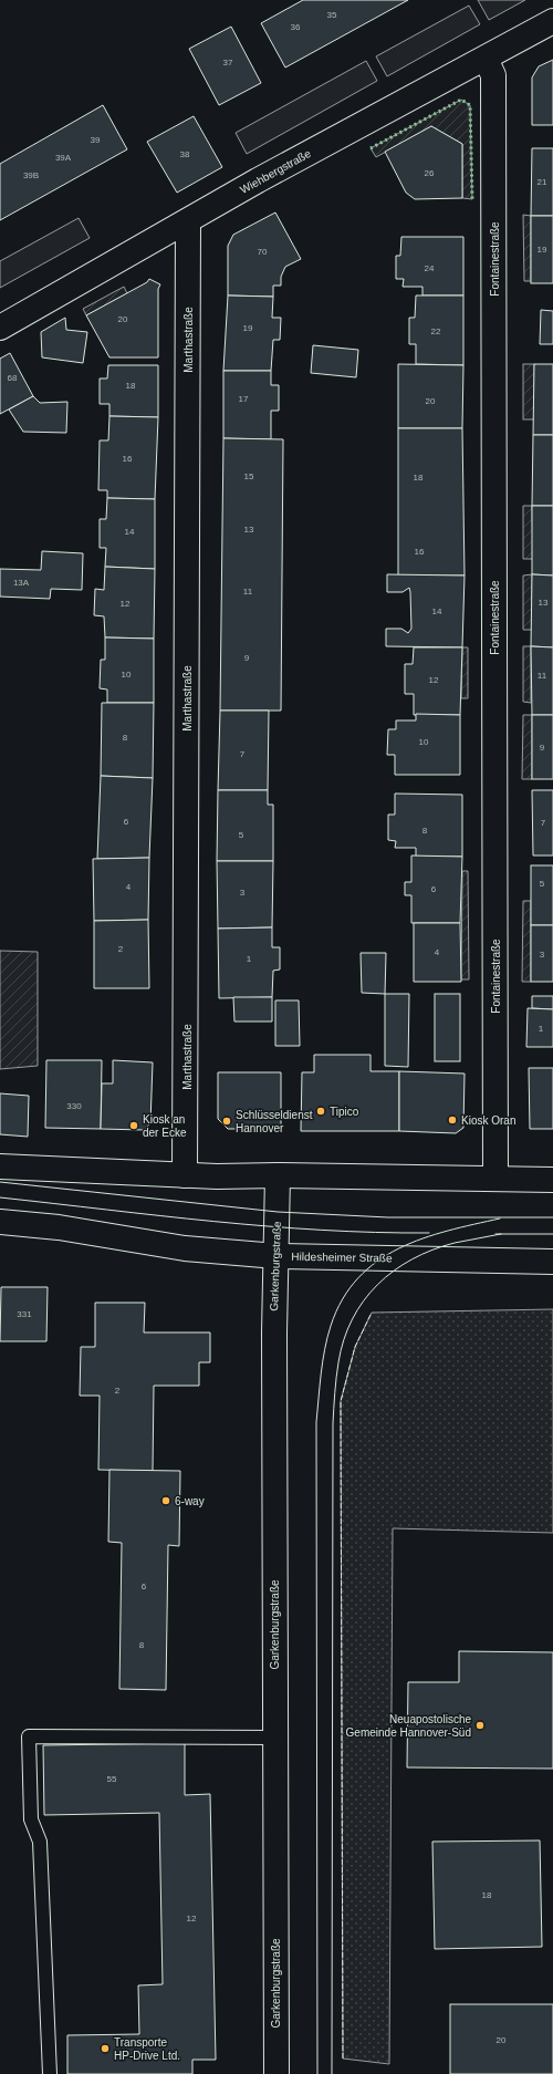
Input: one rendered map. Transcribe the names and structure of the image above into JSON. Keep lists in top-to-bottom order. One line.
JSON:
{"streets":{"street":["Wiehbergstraße","Fontainestraße","Marthastraße","Hildesheimer Straße","Garkenburgstraße"]},"crossings":[["Wiehbergstraße","Fontainestraße"],["Wiehbergstraße","Marthastraße"],["Hildesheimer Straße","Garkenburgstraße"]],"places":["Tipico","Kiosk Oran","Schlüsseldienst Hannover","Kiosk an der Ecke","6-way","Neuapostolische Gemeinde Hannover-Süd","Transporte HP-Drive Ltd."],"house_numbers":["35","36","37","39","38","39A","26","39B","21","19","70","24","20","19","22","68","18","17","20","16","15","18","13","14","16","13A","11","13","12","14","9","10","11","12","8","10","9","7","6","7","8","5","5","4","6","3","2","4","3","1","1","330","331","2","6","8","55","18","12","20"]}
